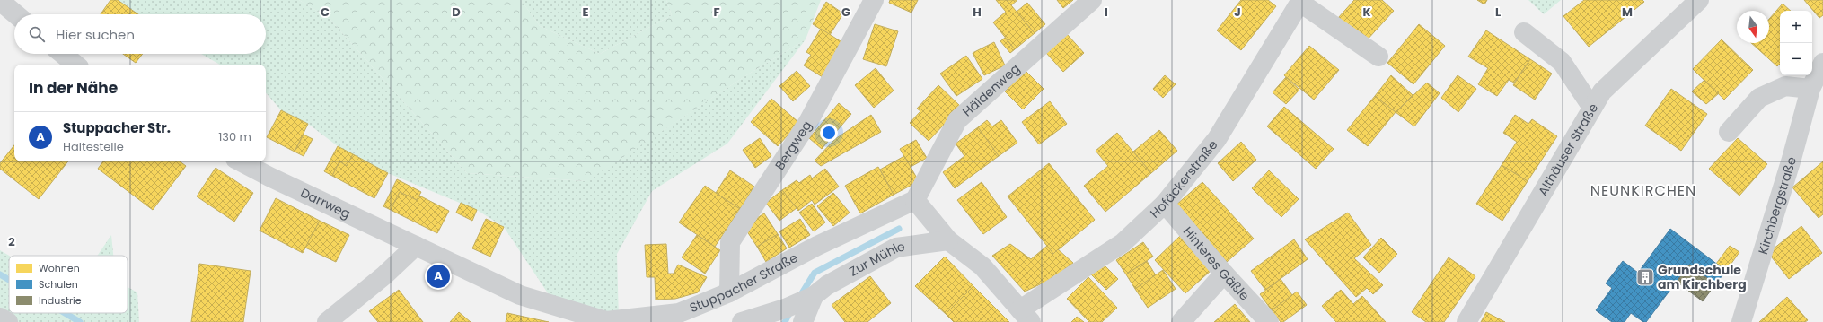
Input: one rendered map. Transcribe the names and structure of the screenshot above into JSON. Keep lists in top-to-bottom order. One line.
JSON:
{"streets":{"street":["Häldenweg","Bergweg","Althäuser Straße","Hofäckerstraße","Darrweg","Kirchbergstraße","Zur Mühle","Hinteres Gäßle","Stuppacher Straße"]},"crossings":[["Häldenweg","Stuppacher Straße"],["Bergweg","Stuppacher Straße"],["Hofäckerstraße","Hinteres Gäßle"],["Darrweg","Stuppacher Straße"]],"districts":["NEUNKIRCHEN"],"places":{"building":["Grundschule am Kirchberg"]},"legend":["Wohnen","Schulen","Industrie"],"north":"bottom","page":{"map_buttons":["+","−"],"search":"Hier suchen","heading":"In der Nähe","list":[{"mark":"A","name":"Stuppacher Str.","note":"Haltestelle","value":"130 m"}],"pins":"A"},"grid":{"columns":["C","D","E","F","G","H","I","J","K","L","M"],"rows":["2"]}}
